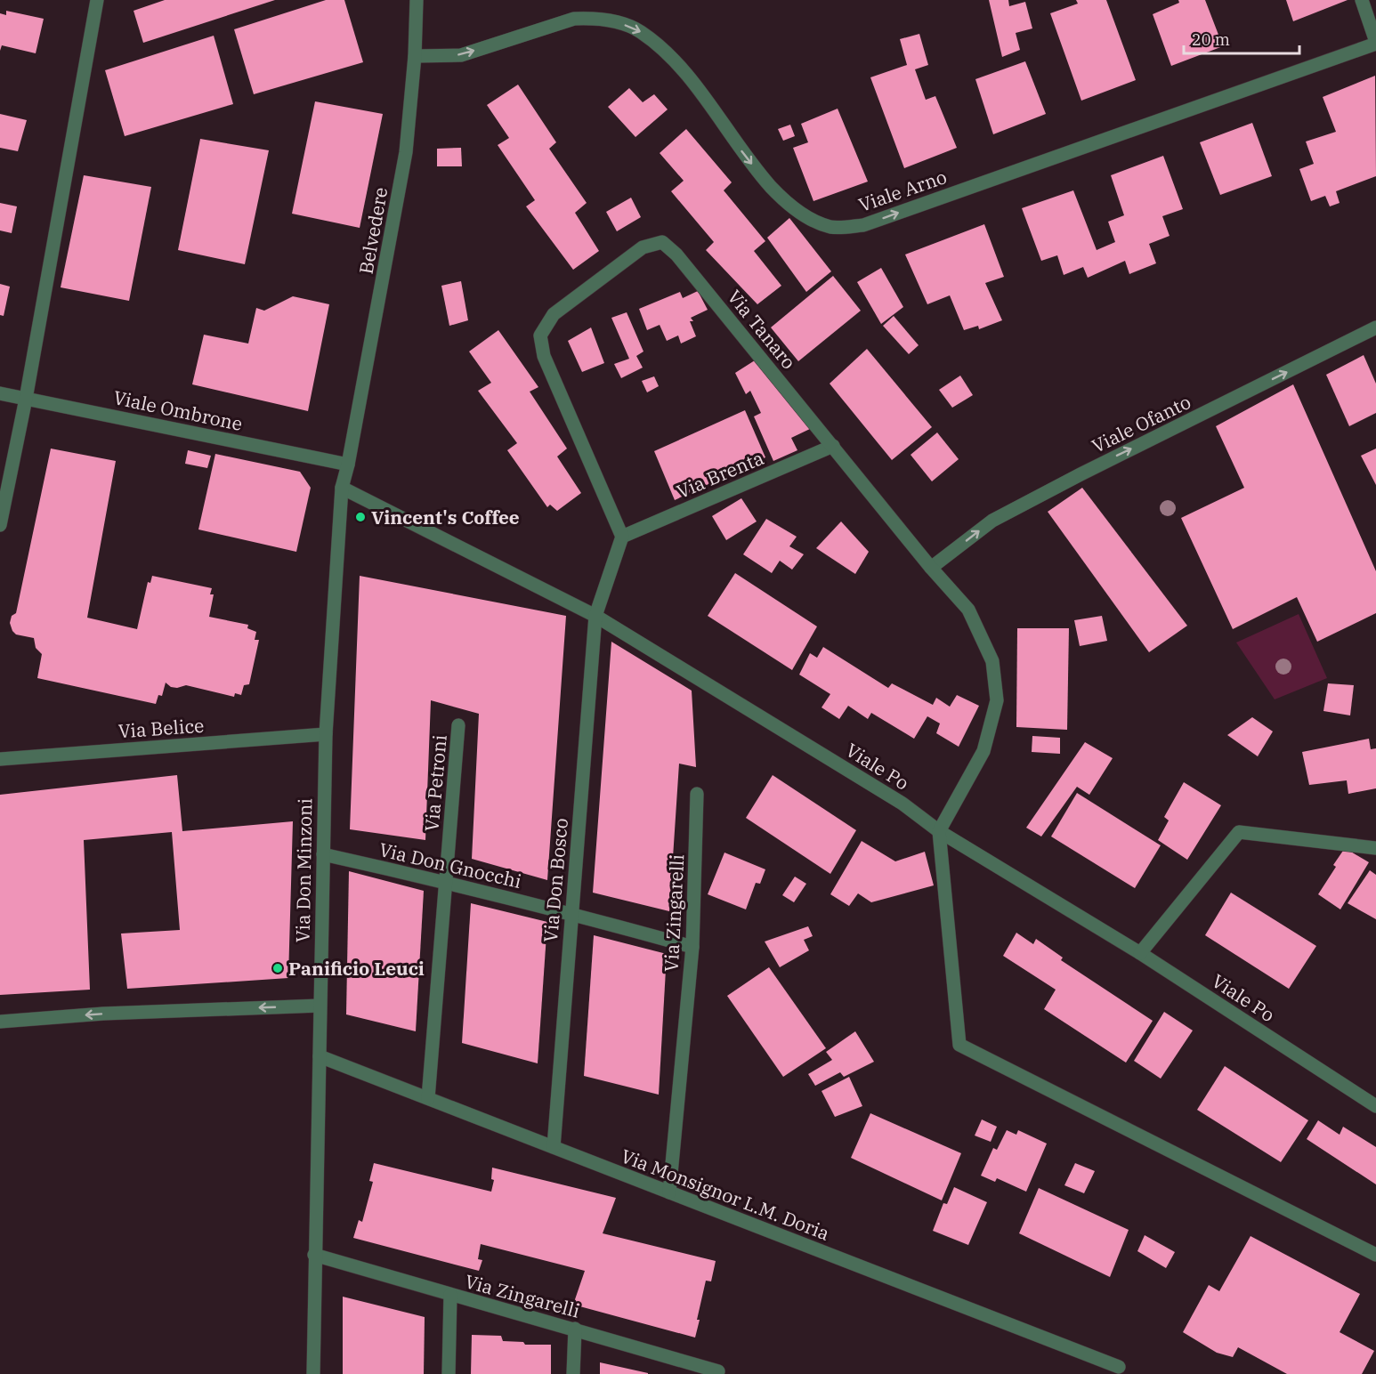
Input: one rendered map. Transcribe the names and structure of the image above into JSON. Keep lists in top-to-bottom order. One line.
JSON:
{"streets":{"street":["Viale Arno","Belvedere","Via Tanaro","Viale Ombrone","Viale Ofanto","Via Brenta","Via Belice","Viale Po","Via Petroni","Via Don Gnocchi","Via Don Minzoni","Via Don Bosco","Via Zingarelli","Via Monsignor L.M. Doria"]},"crossings":[["Viale Arno","Belvedere"],["Belvedere","Viale Ombrone"],["Belvedere","Via Don Minzoni"],["Via Tanaro","Viale Ofanto"],["Via Tanaro","Via Brenta"],["Via Tanaro","Viale Po"],["Viale Ombrone","Via Don Minzoni"],["Via Belice","Via Don Minzoni"],["Viale Po","Via Don Minzoni"],["Viale Po","Via Don Bosco"],["Via Petroni","Via Don Gnocchi"],["Via Petroni","Via Monsignor L.M. Doria"],["Via Don Gnocchi","Via Don Minzoni"],["Via Don Gnocchi","Via Don Bosco"],["Via Don Gnocchi","Via Zingarelli"],["Via Don Minzoni","Via Zingarelli"],["Via Don Minzoni","Via Monsignor L.M. Doria"],["Via Don Bosco","Via Monsignor L.M. Doria"],["Via Zingarelli","Via Monsignor L.M. Doria"]],"one_way":["Viale Arno","Viale Ofanto"],"places":["Vincent's Coffee","Panificio Leuci"],"scale_bar":"20 m"}
